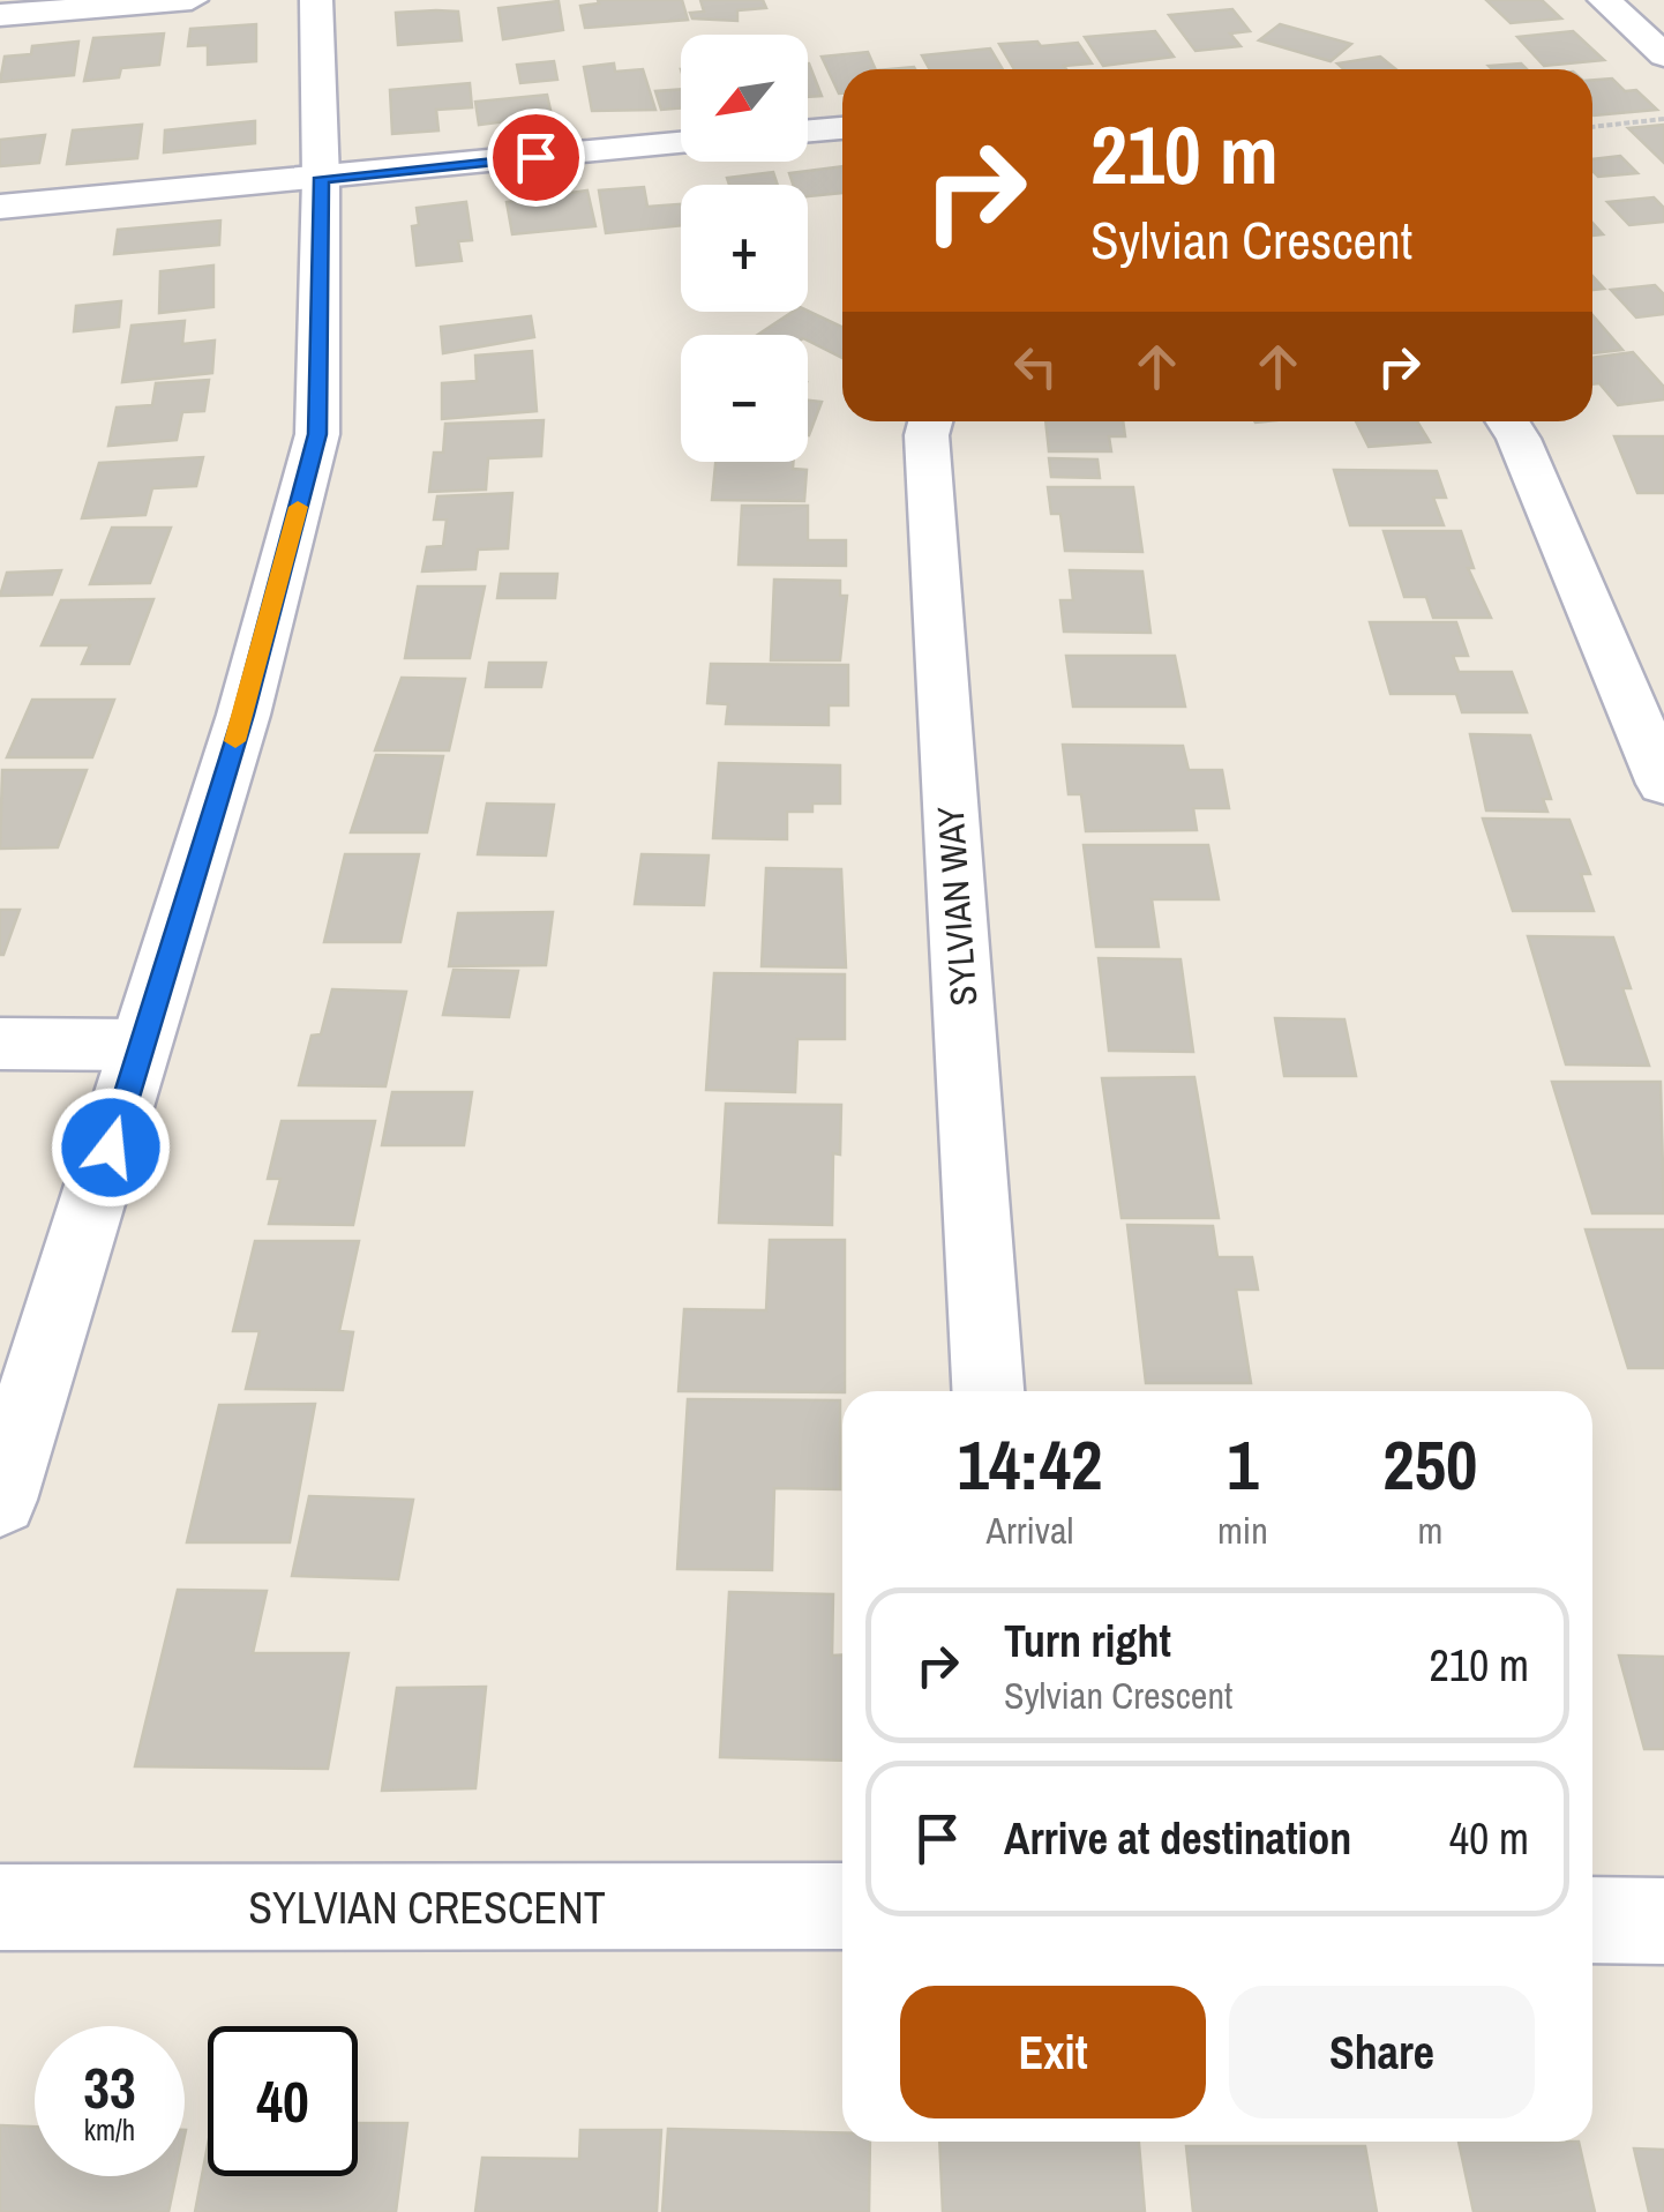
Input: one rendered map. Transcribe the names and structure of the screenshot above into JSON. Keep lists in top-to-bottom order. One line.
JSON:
{"streets":{"street":["SYLVIAN WAY","SYLVIAN CRESCENT"]},"north":"bottom left","page":{"map_buttons":["+","−"],"turn":["210 m","Sylvian Crescent"],"eta":["14:42","Arrival","1","min","250","m"],"list":[{"name":"Turn right","note":"Sylvian Crescent","value":"210 m"},{"name":"Arrive at destination","value":"40 m"}],"buttons":["Exit","Share"],"speed":"33 km/h","limit":"40"}}
